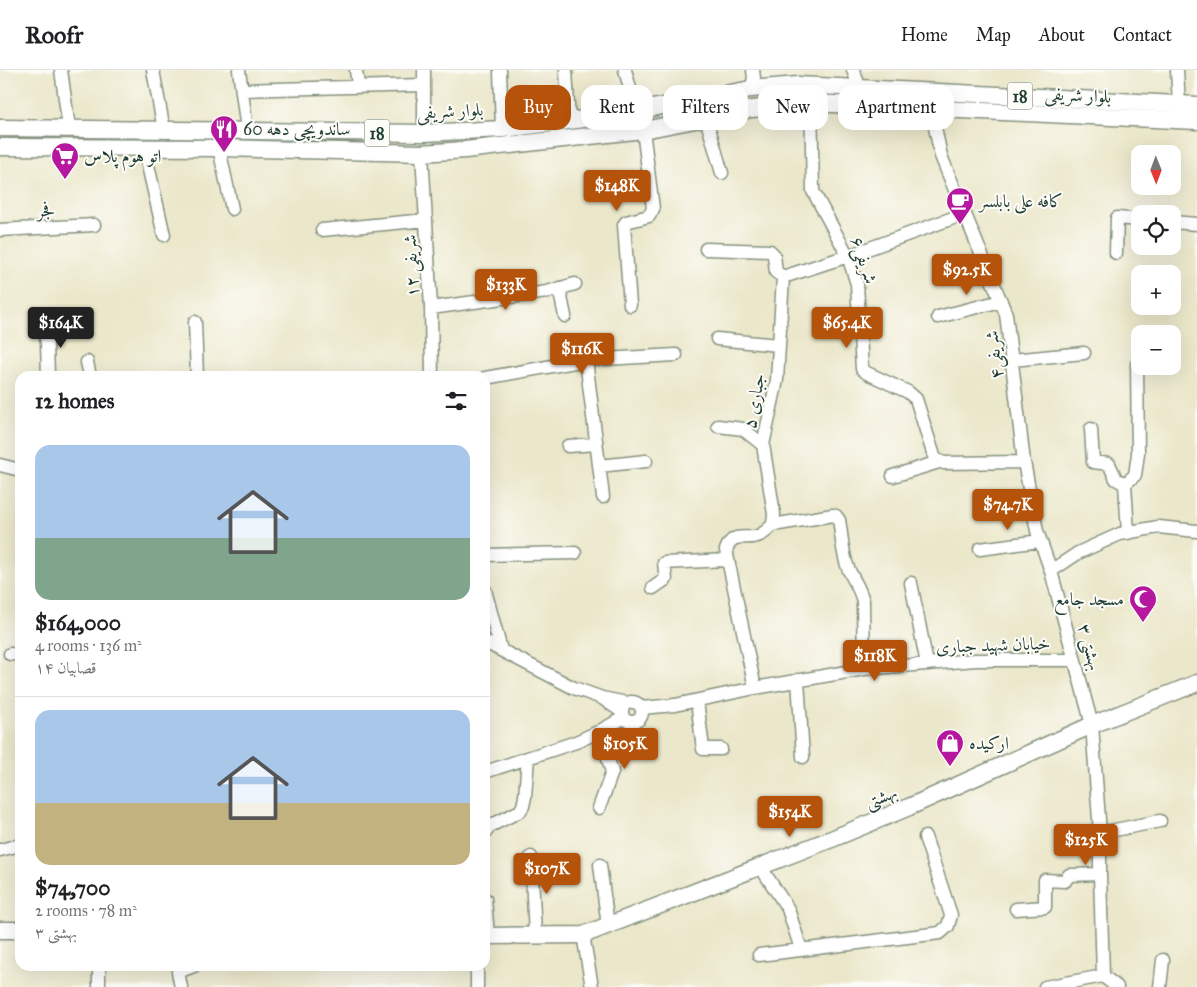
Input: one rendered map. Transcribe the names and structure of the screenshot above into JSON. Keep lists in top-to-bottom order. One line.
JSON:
{"streets":{"main road":["بلوار شریفی","18","بهشتی"],"street":["فجر","شریفی۶","شریفی ۱۲","شریفی۴","جباری ۵","خیابان شهید جباری","بهشتی ۳"]},"crossings":[["بلوار شریفی","شریفی ۱۲"],["شریفی۴","بهشتی ۳"],["خیابان شهید جباری","بهشتی ۳"],["بهشتی ۳","بهشتی"]],"places":{"restaurant":["ساندویچی دهه 60"],"supermarket":["اتو هوم پلاس"],"cafe":["کافه علی بابلسر"],"mosque":["مسجد جامع"],"shop":["ارکیده"]},"north":"bottom","page":{"header":"Roofr","nav":["Home","Map","About","Contact"],"chip":["Buy","Rent","Filters","New","Apartment"],"map_buttons":["+","−"],"price":["$148K","$92.5K","$133K","$164K","$65.4K","$116K","$74.7K","$118K","$105K","$154K","$125K","$107K"],"heading":"12 homes","list":[{"name":"$164,000","note":"4 rooms · 136 m² · قصابیان ۱۴"},{"name":"$74,700","note":"2 rooms · 78 m² · بهشتی ۳"}]}}
